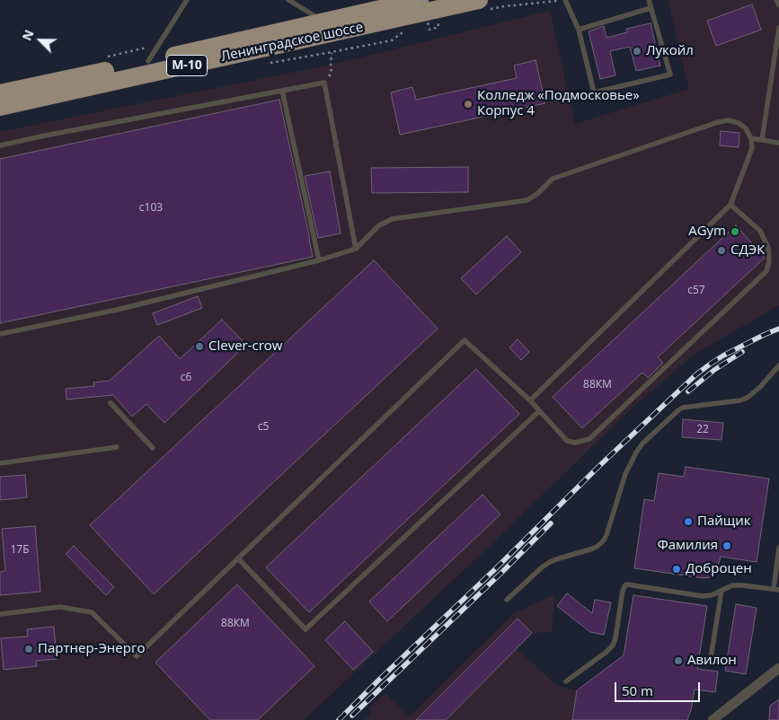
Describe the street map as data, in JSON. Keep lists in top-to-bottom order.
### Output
{
  "streets": {
    "highway": ["Ленинградское шоссе", "М-10"]
  },
  "places": [
    "Лукойл",
    "Колледж «Подмосковье» Корпус 4",
    "AGym",
    "СДЭК",
    "Clever-crow",
    "Пайщик",
    "Фамилия",
    "Доброцен",
    "Партнер-Энерго",
    "Авилон"
  ],
  "house_numbers": [
    "c103",
    "с57",
    "с6",
    "88КМ",
    "с5",
    "22",
    "17Б",
    "88КМ"
  ],
  "scale_bar": "50 m",
  "north": "top left"
}
